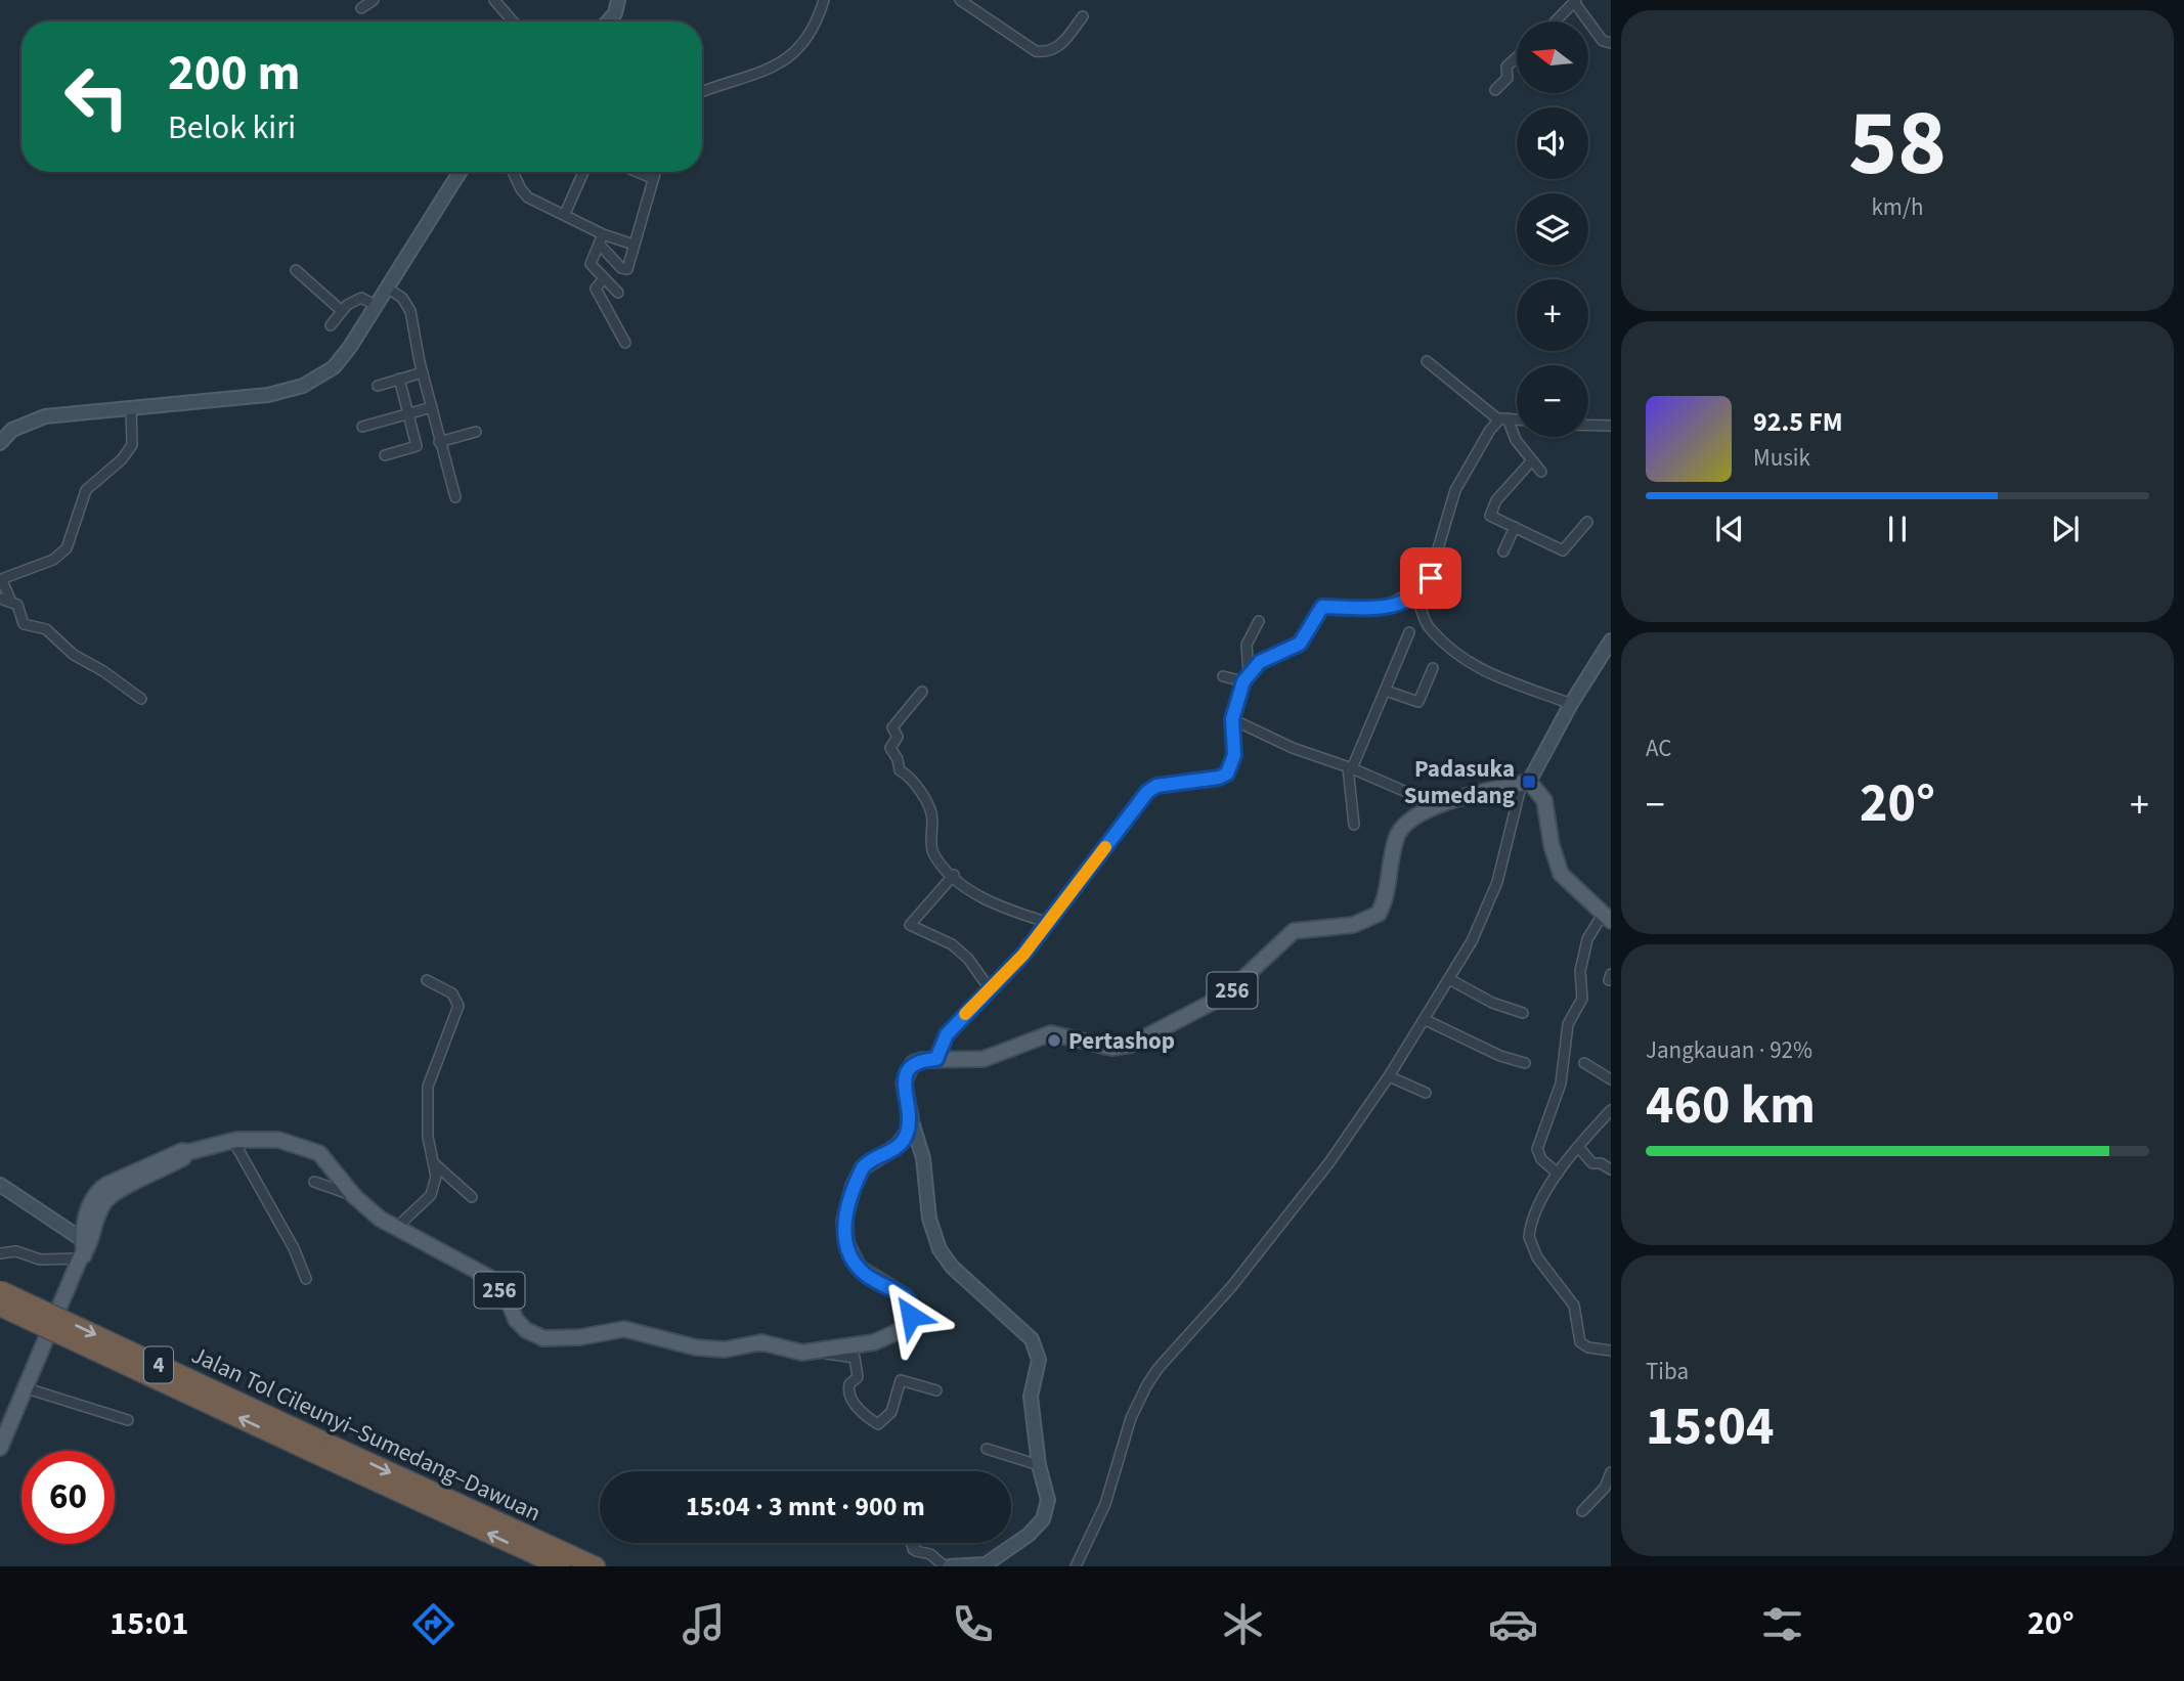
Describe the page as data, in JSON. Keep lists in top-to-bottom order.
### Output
{
  "streets": {
    "highway": ["4", "Jalan Tol Cileunyi–Sumedang–Dawuan"],
    "main road": ["256"]
  },
  "places": {
    "transit": ["Padasuka Sumedang"],
    "other": ["Pertashop"]
  },
  "north": "left",
  "page": {
    "tile": [
      ["58", "km/h"],
      "AC",
      ["Jangkauan · 92%", "460 km"],
      ["Tiba", "15:04"]
    ],
    "map_buttons": ["+", "−"],
    "turn": ["200 m", "Belok kiri"],
    "song": ["92.5 FM", "Musik"],
    "heat": ["−", "20°", "+"],
    "limit": "60",
    "trip": "15:04 · 3 mnt · 900 m",
    "tabs": ["15:01", "20°"]
  }
}
